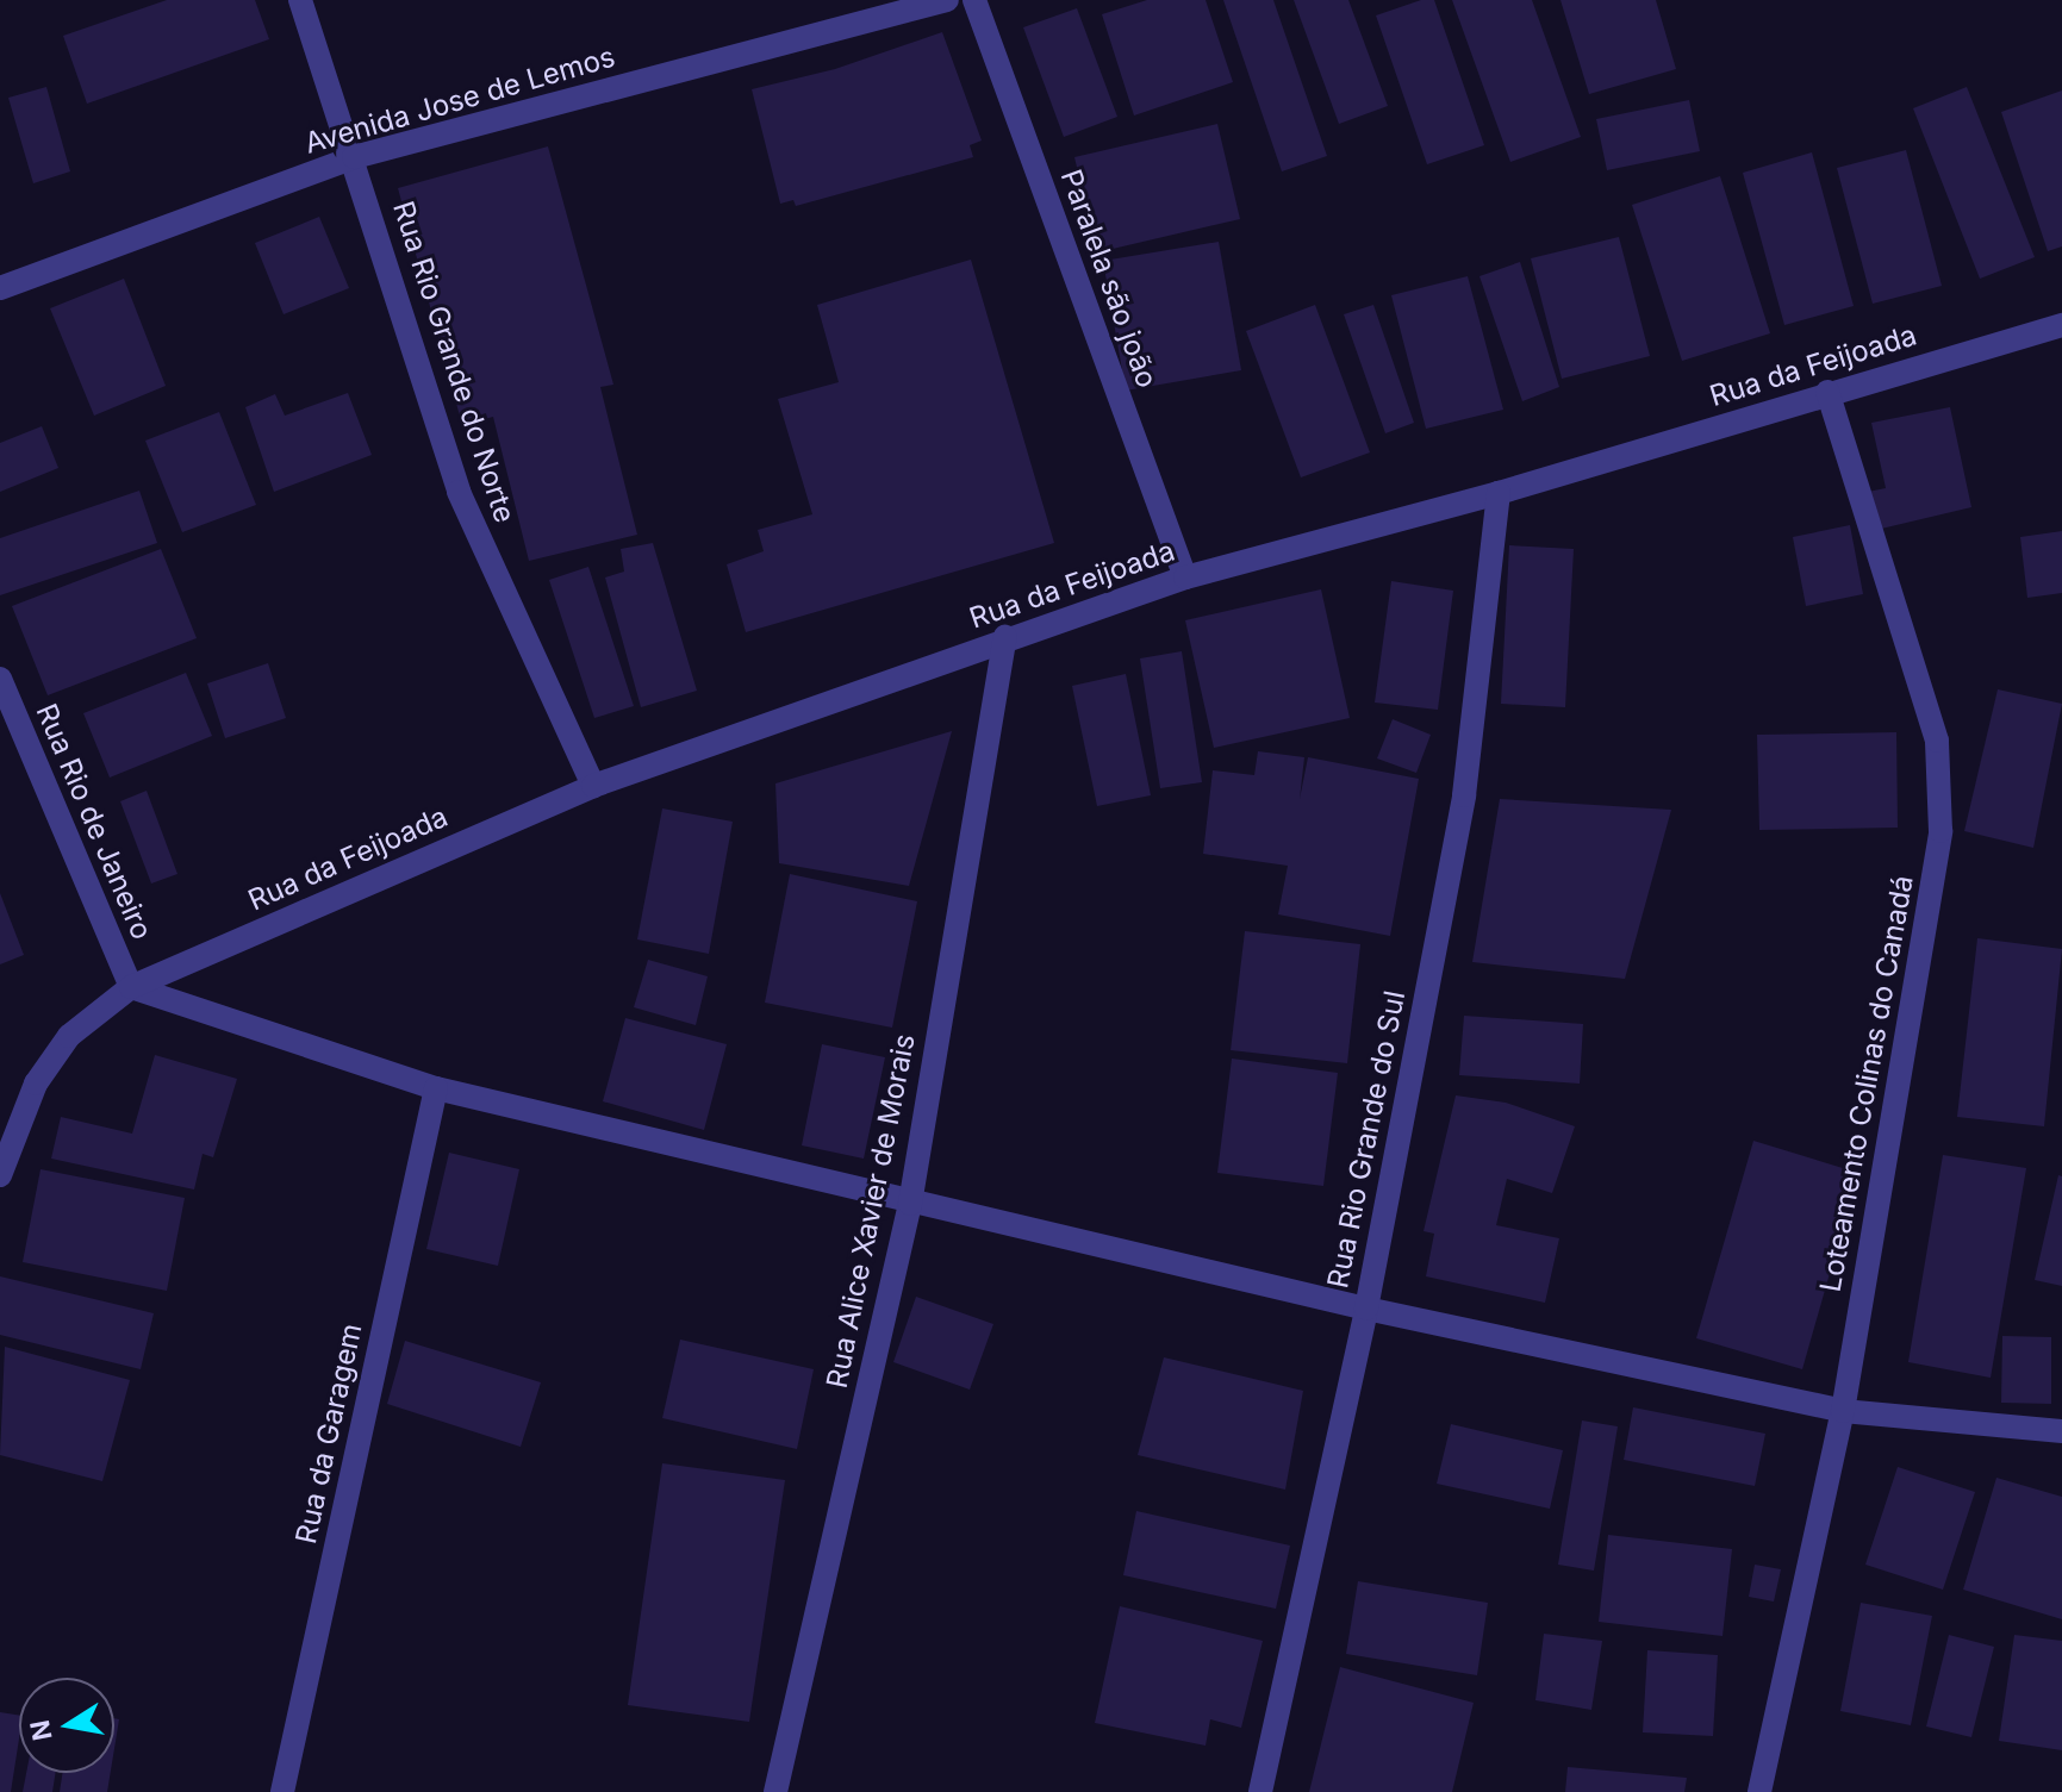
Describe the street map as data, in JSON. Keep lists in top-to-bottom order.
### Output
{
  "streets": {
    "street": [
      "Avenida Jose de Lemos",
      "Paralela são joão",
      "Rua Rio Grande do Norte",
      "Rua da Feijoada",
      "Rua Rio de Janeiro",
      "Loteamento Colinas do Canadá",
      "Rua Rio Grande do Sul",
      "Rua Alice Xavier de Morais",
      "Rua da Garagem"
    ]
  },
  "crossings": [
    ["Avenida Jose de Lemos", "Rua Rio Grande do Norte"],
    ["Paralela são joão", "Rua da Feijoada"],
    ["Rua Rio Grande do Norte", "Rua da Feijoada"],
    ["Rua da Feijoada", "Rua Rio de Janeiro"],
    ["Rua da Feijoada", "Loteamento Colinas do Canadá"],
    ["Rua da Feijoada", "Rua Rio Grande do Sul"],
    ["Rua da Feijoada", "Rua Alice Xavier de Morais"]
  ],
  "north": "left"
}
